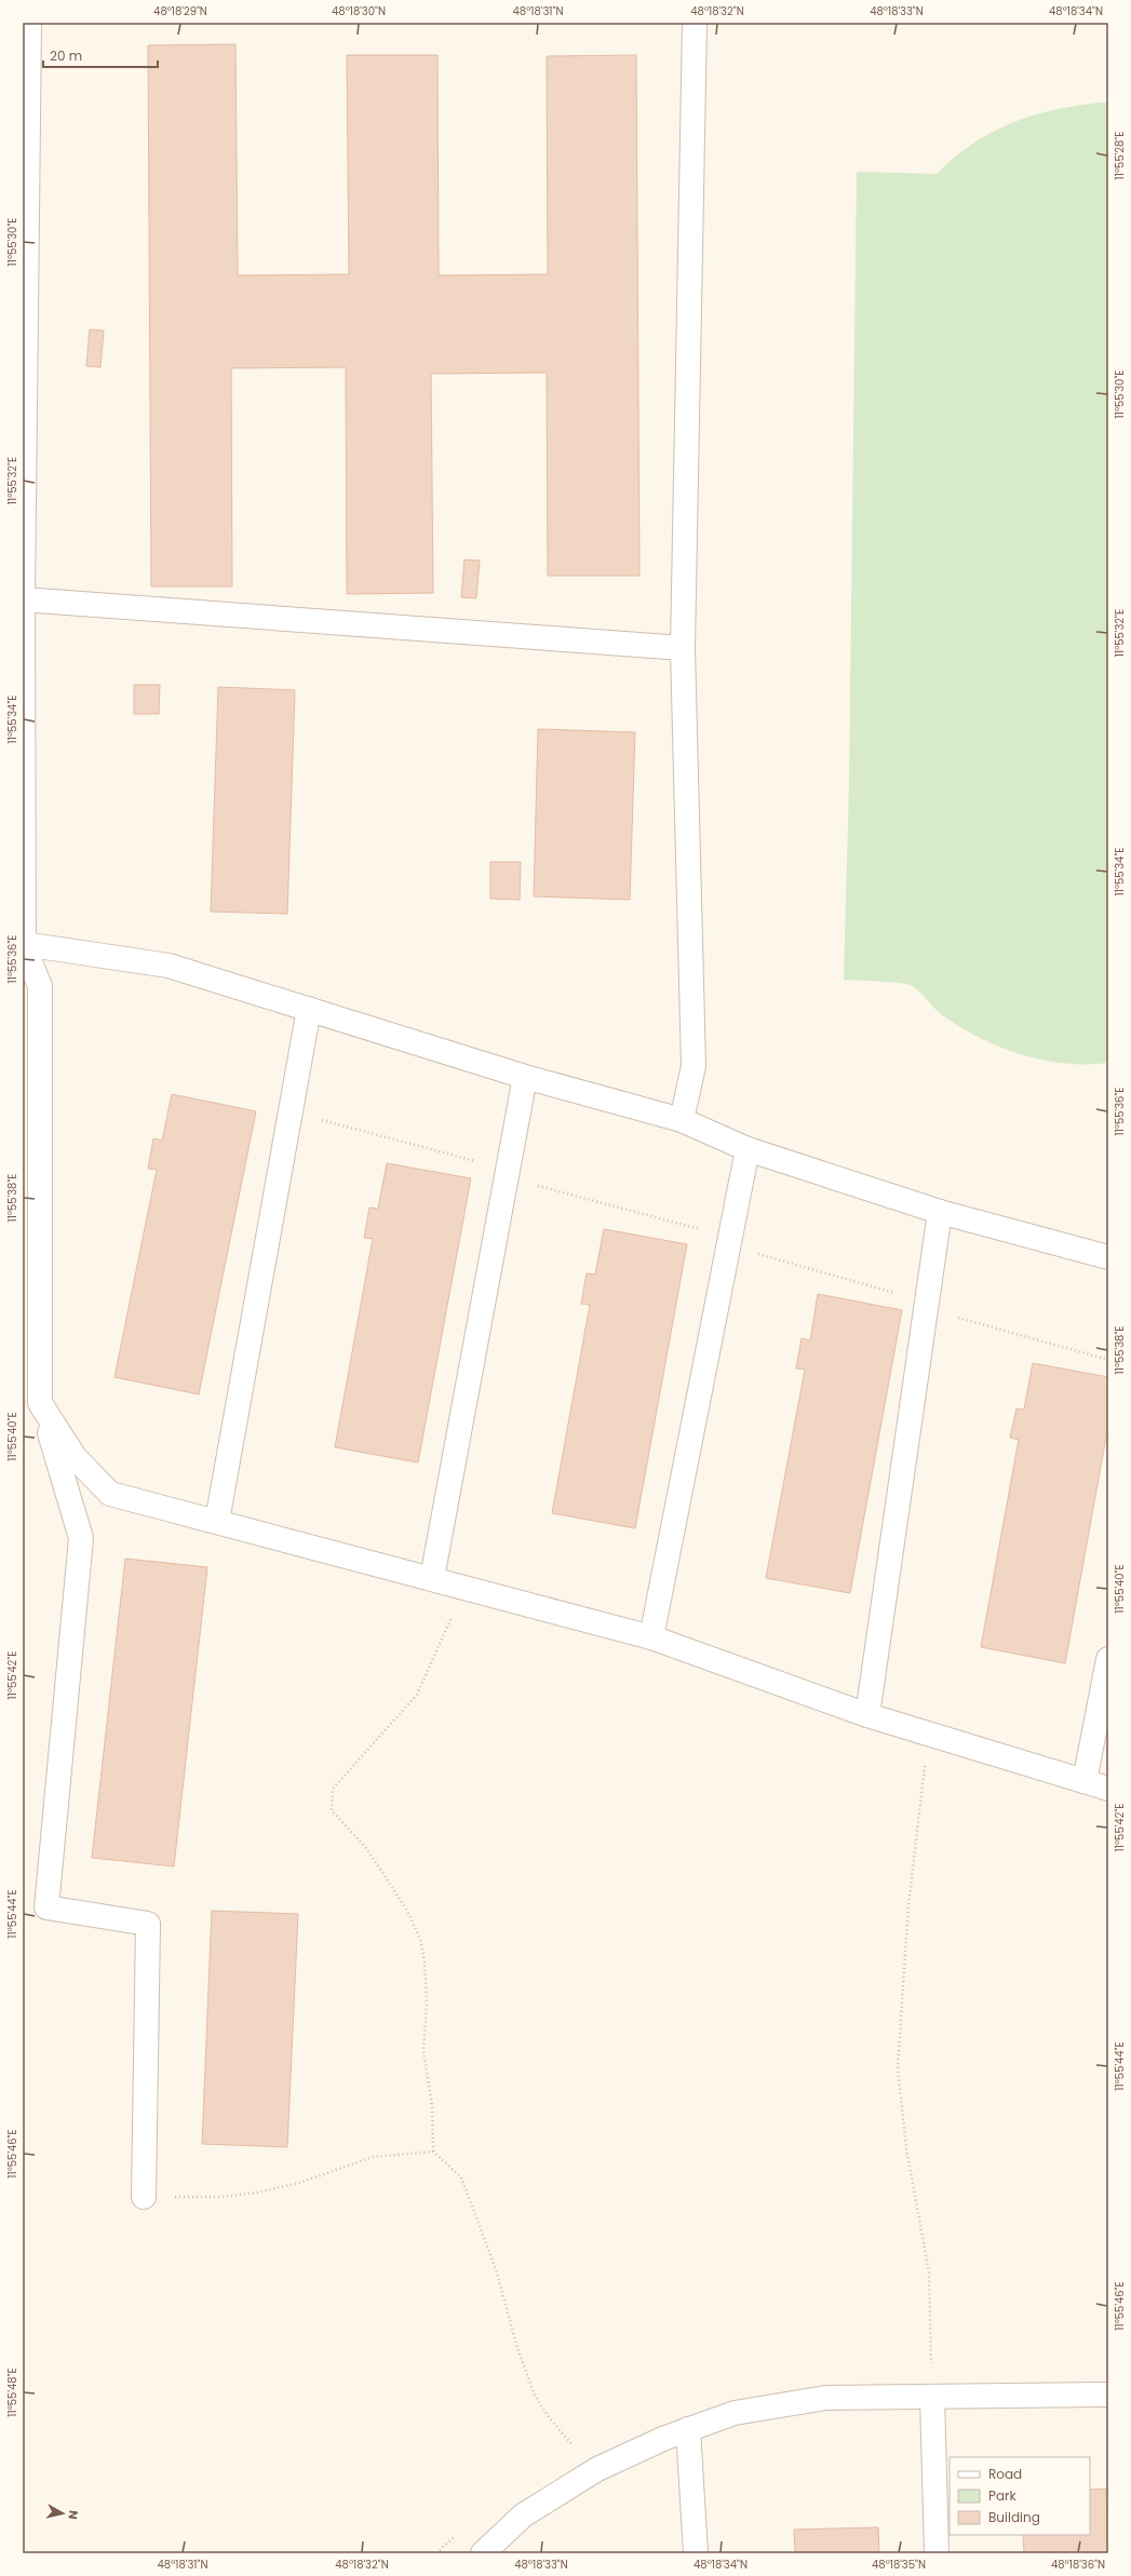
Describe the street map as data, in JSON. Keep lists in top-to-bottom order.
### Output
{
  "legend": ["Road", "Park", "Building"],
  "scale_bar": "20 m",
  "north": "right",
  "coordinates": [
    "48°18'29\"N",
    "48°18'30\"N",
    "48°18'31\"N",
    "48°18'32\"N",
    "48°18'33\"N",
    "48°18'34\"N",
    "11°55'28\"E",
    "11°55'30\"E",
    "11°55'32\"E",
    "11°55'34\"E",
    "11°55'36\"E",
    "11°55'38\"E",
    "11°55'40\"E",
    "11°55'42\"E",
    "11°55'44\"E",
    "11°55'46\"E",
    "11°55'48\"E",
    "48°18'35\"N",
    "48°18'36\"N"
  ]
}
